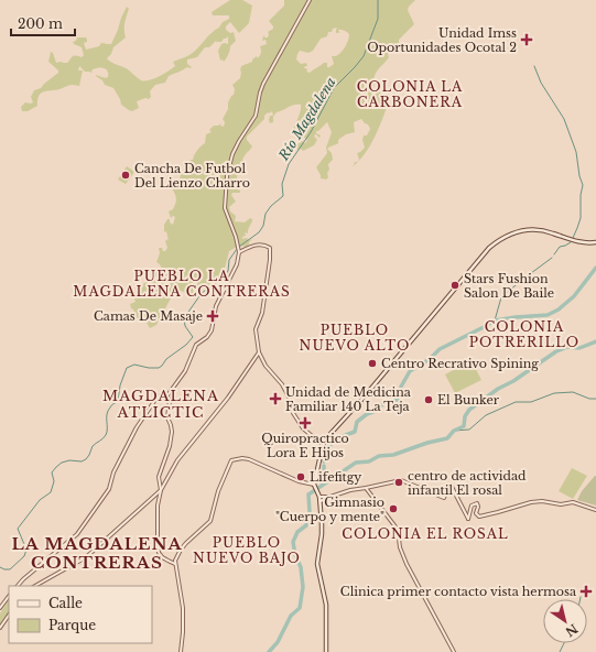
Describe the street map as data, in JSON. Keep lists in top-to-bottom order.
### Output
{
  "districts": [
    "COLONIA LA CARBONERA",
    "PUEBLO LA MAGDALENA CONTRERAS",
    "COLONIA POTRERILLO",
    "PUEBLO NUEVO ALTO",
    "MAGDALENA ATLICTIC",
    "COLONIA EL ROSAL",
    "PUEBLO NUEVO BAJO",
    "LA MAGDALENA CONTRERAS"
  ],
  "water": ["Río Magdalena"],
  "places": {
    "health": [
      "Unidad Imss Oportunidades Ocotal 2",
      "Camas De Masaje",
      "Unidad de Medicina Familiar 140 La Teja",
      "Quiropractico Lora E Hijos",
      "Clinica primer contacto vista hermosa"
    ],
    "other": [
      "Cancha De Futbol Del Lienzo Charro",
      "Stars Fushion Salon De Baile",
      "Centro Recrativo Spining",
      "El Bunker",
      "Lifefitgy",
      "centro de actividad infantil El rosal",
      "Gimnasio \"Cuerpo y mente\""
    ]
  },
  "legend": ["Calle", "Parque"],
  "scale_bar": "200 m",
  "north": "bottom right"
}
